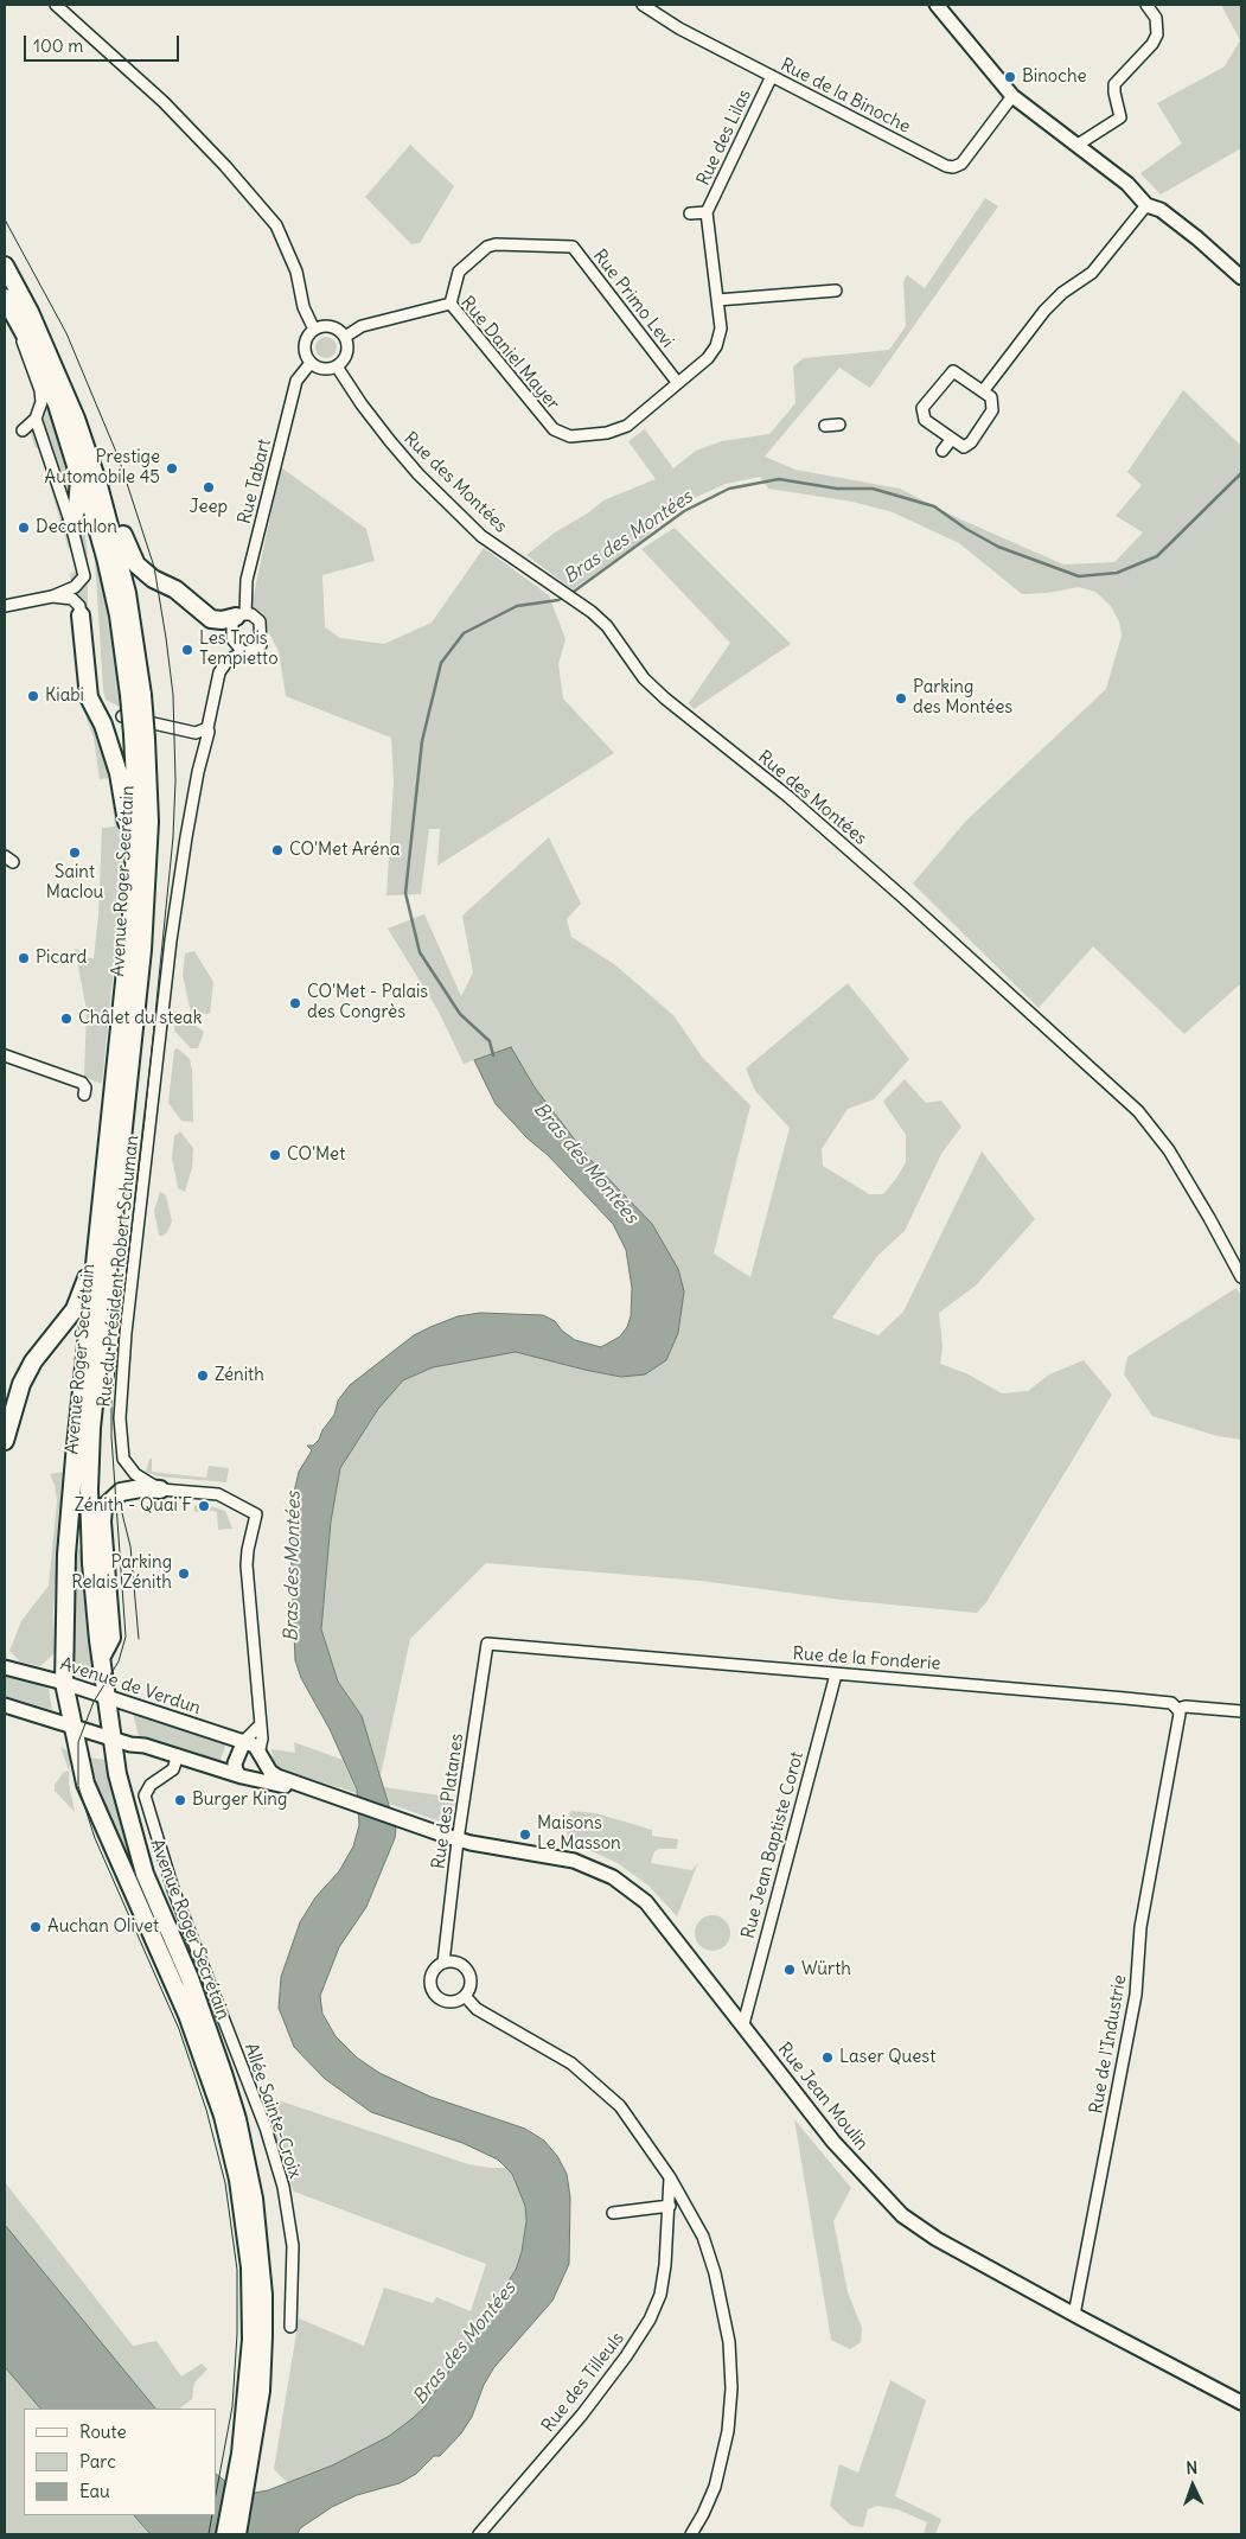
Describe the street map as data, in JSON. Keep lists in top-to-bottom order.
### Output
{
  "streets": {
    "main road": ["Avenue Roger Secrétain"],
    "street": [
      "Rue de la Binoche",
      "Rue des Lilas",
      "Rue Primo Levi",
      "Rue Daniel Mayer",
      "Rue Tabart",
      "Rue des Montées",
      "Rue du Président Robert Schuman",
      "Rue de la Fonderie",
      "Avenue de Verdun",
      "Rue des Platanes",
      "Rue Jean Baptiste Corot",
      "Rue de l'Industrie",
      "Rue Jean Moulin",
      "Allée Sainte-Croix",
      "Rue des Tilleuls"
    ]
  },
  "crossings": [
    ["Rue de la Binoche", "Rue des Lilas"],
    ["Rue des Lilas", "Rue Daniel Mayer"],
    ["Rue Primo Levi", "Rue Daniel Mayer"],
    ["Rue Daniel Mayer", "Rue Tabart"],
    ["Rue Daniel Mayer", "Rue des Montées"],
    ["Rue Tabart", "Rue des Montées"],
    ["Avenue Roger Secrétain", "Avenue de Verdun"],
    ["Rue du Président Robert Schuman", "Avenue de Verdun"],
    ["Rue de la Fonderie", "Rue des Platanes"],
    ["Rue de la Fonderie", "Rue Jean Baptiste Corot"],
    ["Rue de la Fonderie", "Rue de l'Industrie"],
    ["Avenue de Verdun", "Rue Jean Moulin"],
    ["Avenue de Verdun", "Allée Sainte-Croix"],
    ["Rue des Platanes", "Rue Jean Moulin"],
    ["Rue Jean Baptiste Corot", "Rue Jean Moulin"],
    ["Rue de l'Industrie", "Rue Jean Moulin"]
  ],
  "water": ["Bras des Montées"],
  "places": [
    "Binoche",
    "Prestige Automobile 45",
    "Jeep",
    "Decathlon",
    "Les Trois Tempietto",
    "Kiabi",
    "Parking des Montées",
    "CO'Met Aréna",
    "Saint Maclou",
    "Picard",
    "CO'Met - Palais des Congrès",
    "Châlet du steak",
    "CO'Met",
    "Zénith",
    "Zénith - Quai F",
    "Parking Relais Zénith",
    "Burger King",
    "Maisons Le Masson",
    "Auchan Olivet",
    "Würth",
    "Laser Quest"
  ],
  "legend": ["Route", "Parc", "Eau"],
  "scale_bar": "100 m",
  "north": "top"
}
